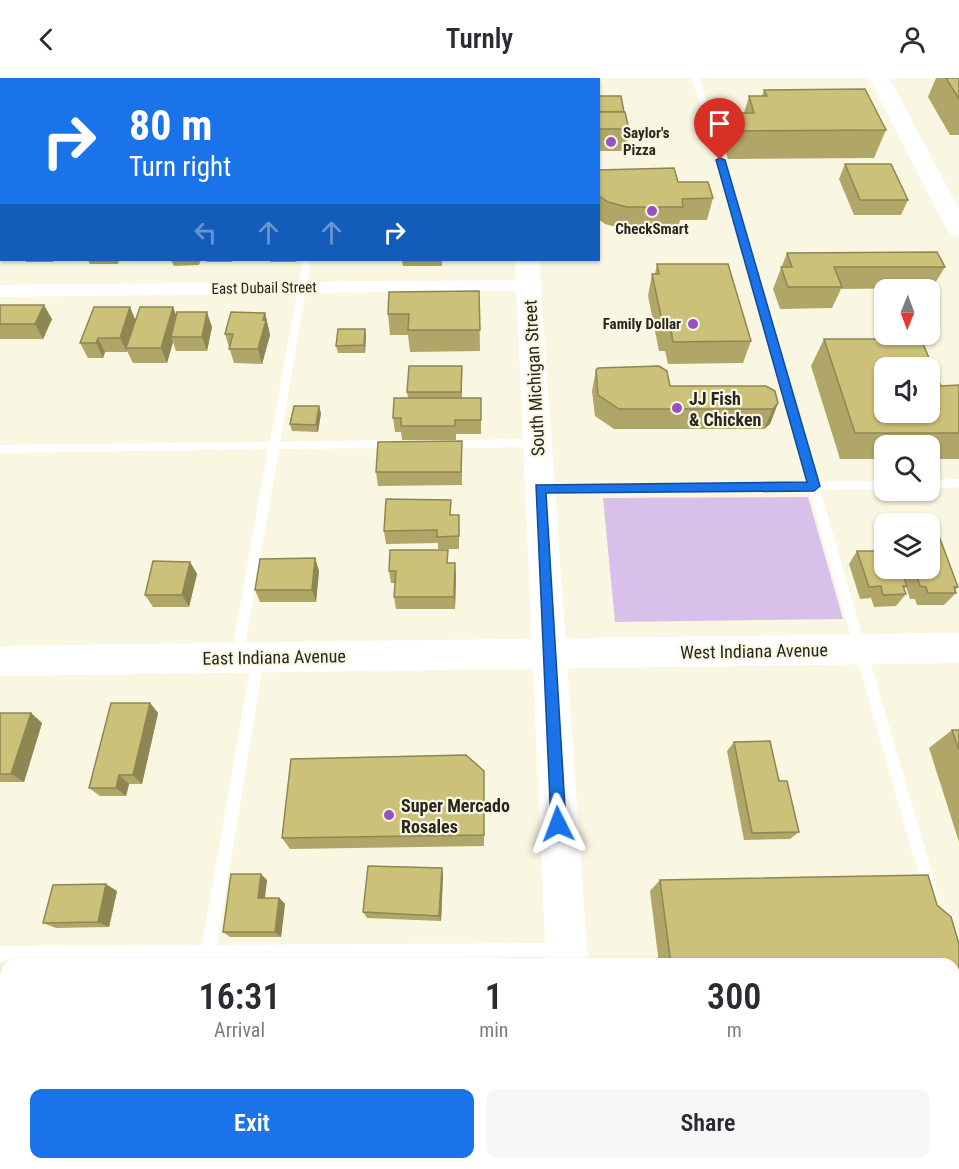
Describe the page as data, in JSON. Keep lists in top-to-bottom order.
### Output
{
  "streets": {
    "main road": ["South Michigan Street", "West Indiana Avenue", "East Indiana Avenue"],
    "street": ["East Dubail Street"]
  },
  "crossings": [
    ["East Dubail Street", "South Michigan Street"],
    ["South Michigan Street", "West Indiana Avenue"],
    ["South Michigan Street", "East Indiana Avenue"],
    ["West Indiana Avenue", "East Indiana Avenue"]
  ],
  "places": [
    "Saylor's Pizza",
    "CheckSmart",
    "Family Dollar",
    "JJ Fish & Chicken",
    "Super Mercado Rosales"
  ],
  "north": "bottom",
  "page": {
    "header": "Turnly",
    "turn": ["80 m", "Turn right"],
    "eta": [
      "16:31",
      "Arrival",
      "1",
      "min",
      "300",
      "m"
    ],
    "buttons": ["Exit", "Share"]
  }
}
